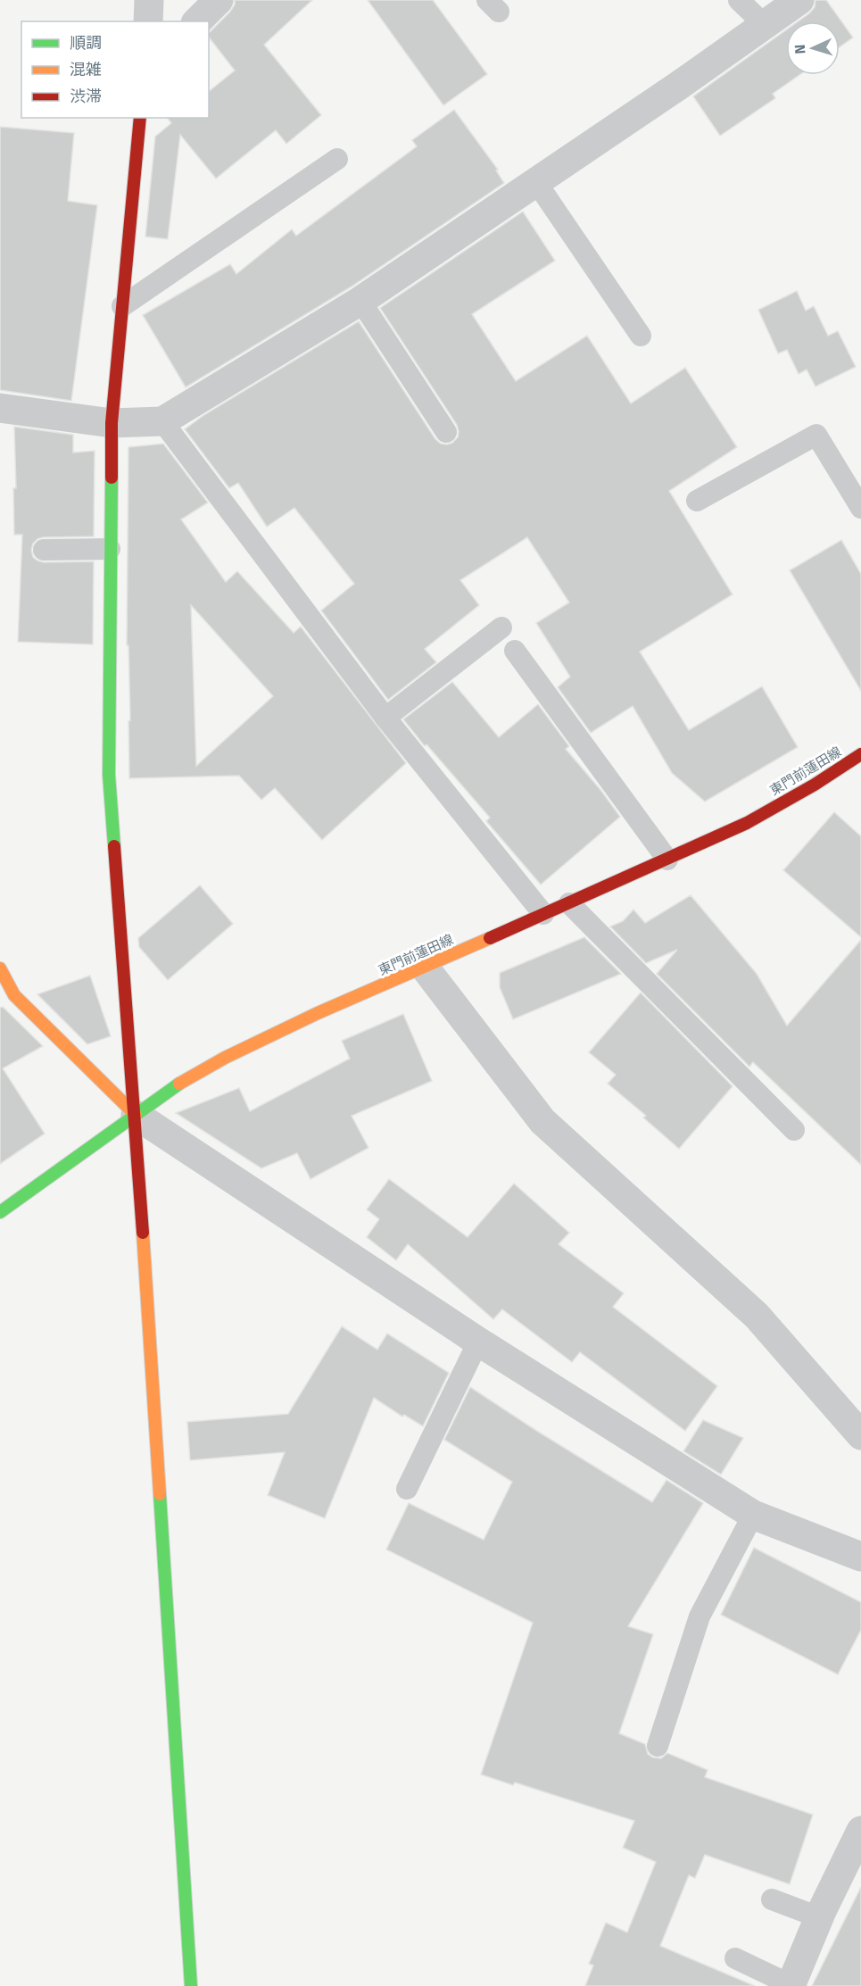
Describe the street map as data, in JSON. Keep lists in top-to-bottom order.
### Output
{
  "streets": {
    "street": ["東門前蓮田線"]
  },
  "legend": ["順調", "混雑", "渋滞"],
  "north": "left"
}
